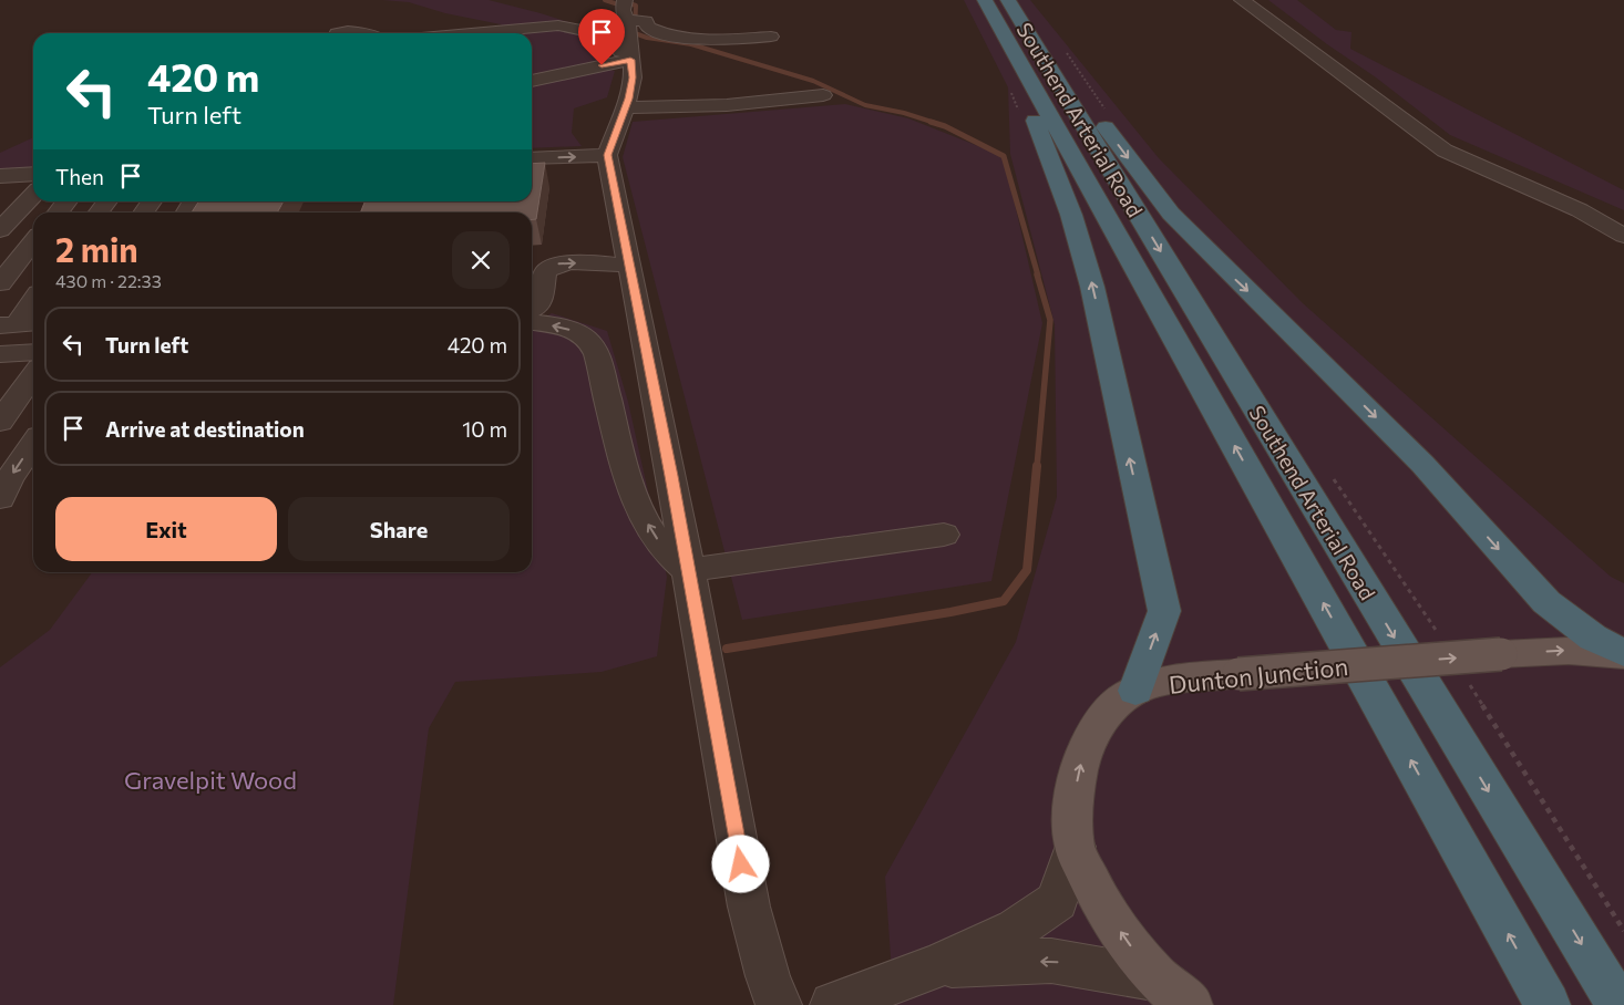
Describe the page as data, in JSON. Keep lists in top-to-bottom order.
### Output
{
  "streets": {
    "highway": ["Southend Arterial Road"],
    "main road": ["Dunton Junction"]
  },
  "parks": ["Gravelpit Wood"],
  "page": {
    "turn": ["420 m", "Turn left"],
    "then": "Then",
    "heading": ["2 min", "430 m · 22:33"],
    "list": [
      {
        "name": "Turn left",
        "value": "420 m"
      },
      {
        "name": "Arrive at destination",
        "value": "10 m"
      }
    ],
    "buttons": ["Exit", "Share"]
  }
}
